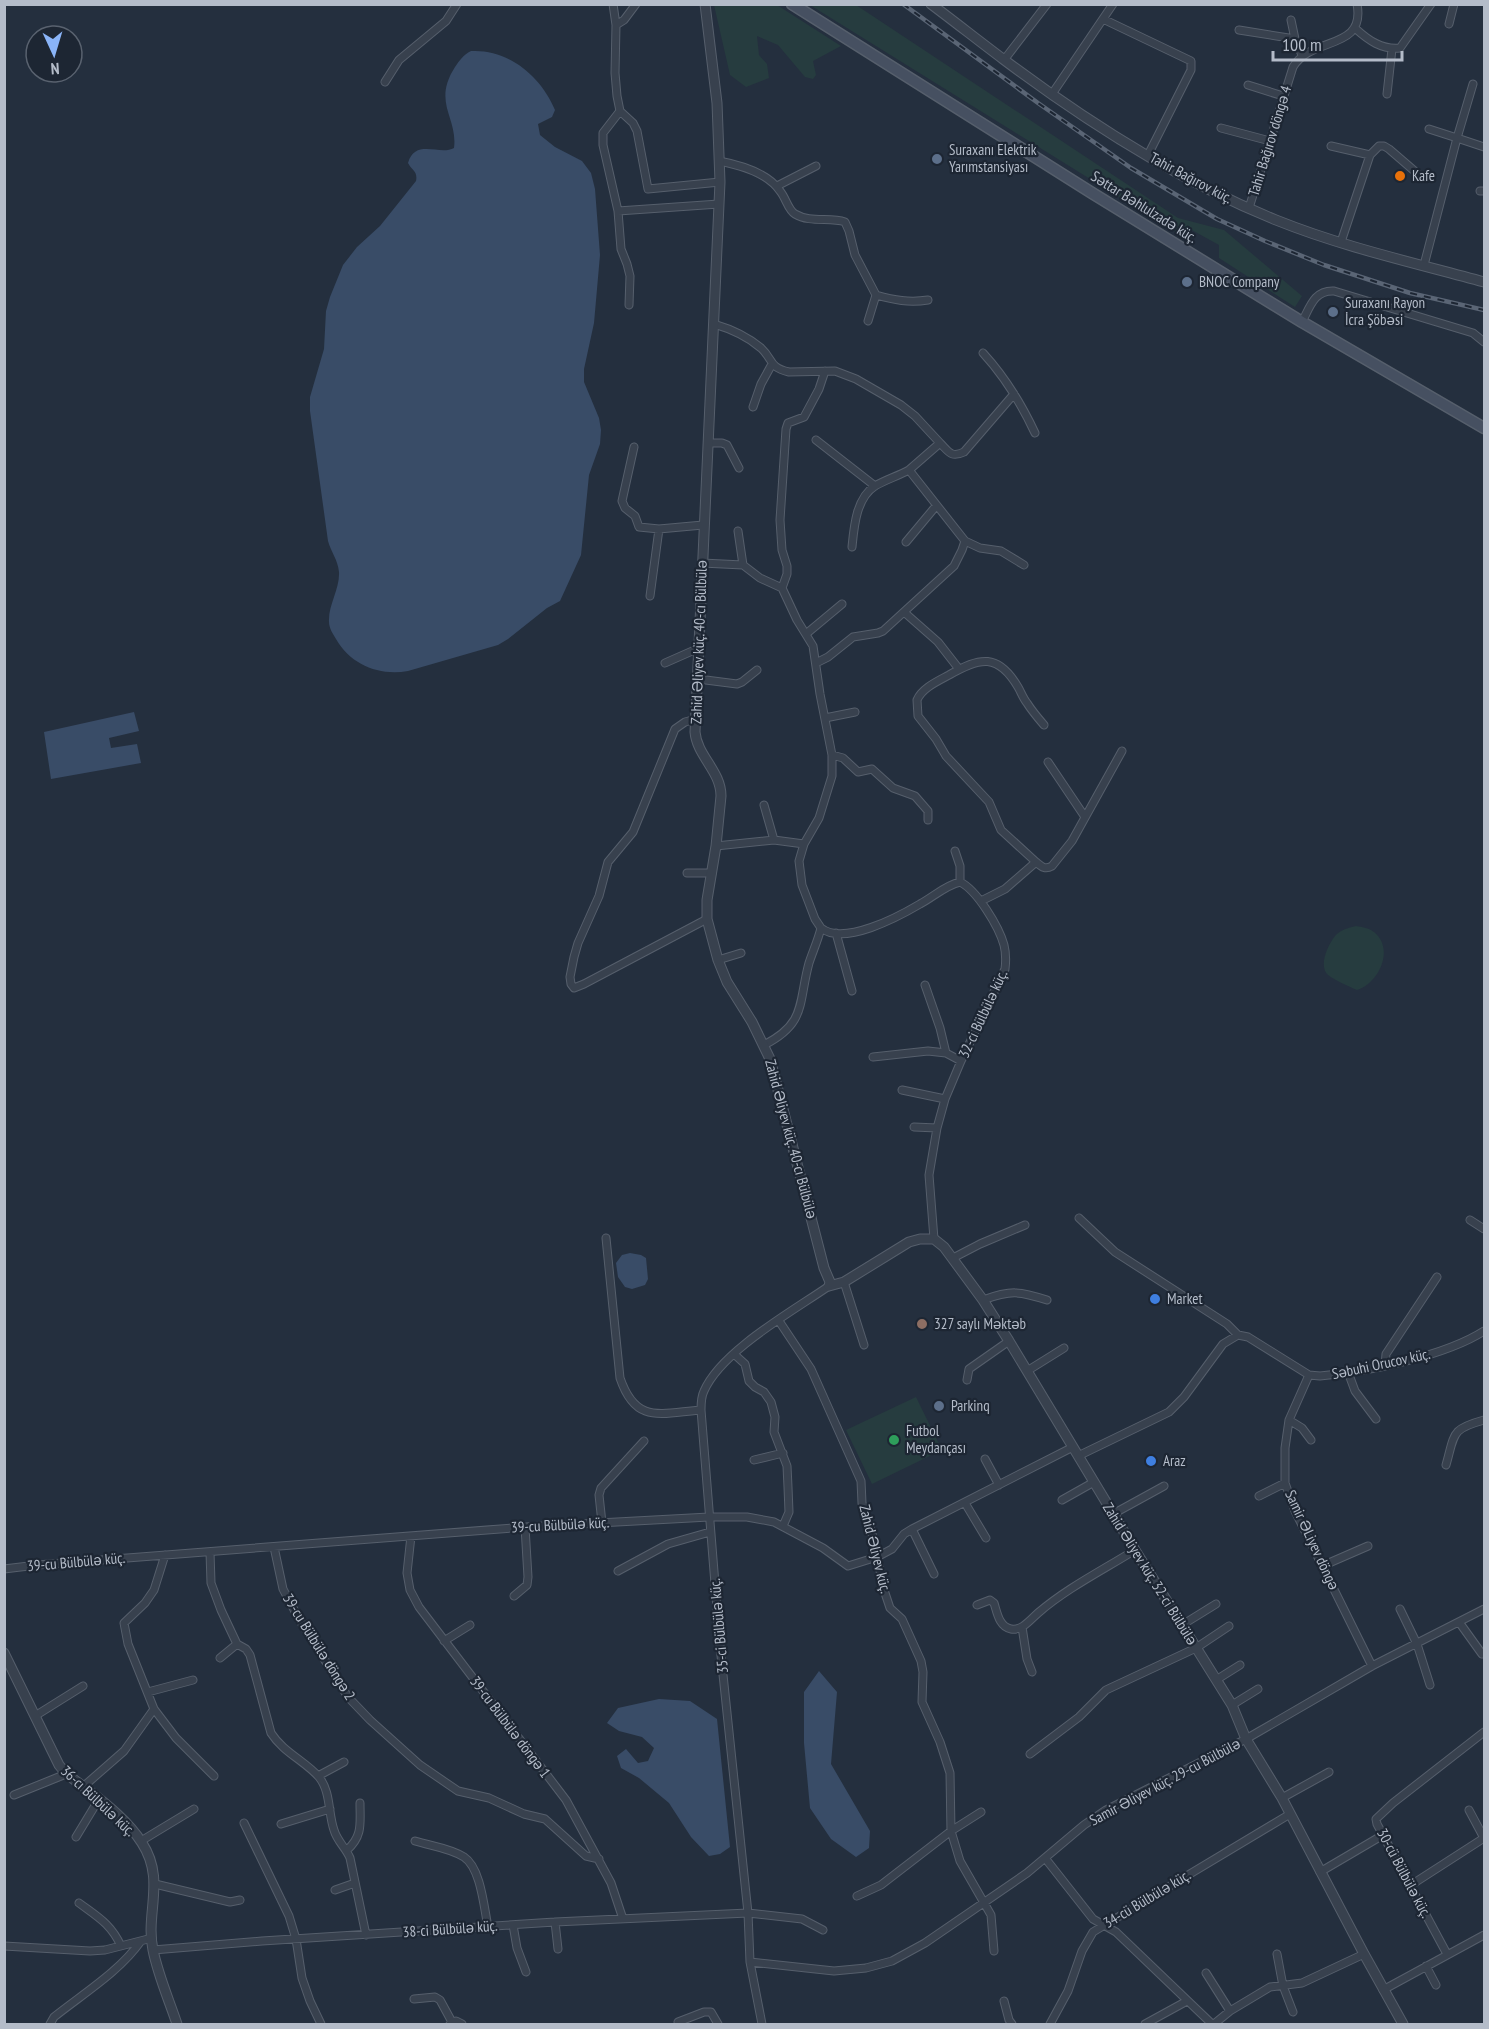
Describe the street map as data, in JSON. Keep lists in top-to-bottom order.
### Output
{
  "streets": {
    "main road": ["Səttar Bəhlulzadə küç."],
    "street": [
      "Tahir Bağırov döngə 4",
      "Tahir Bağırov küç.",
      "Zahid Əliyev küç. 40-cı Bülbülə",
      "32-ci Bülbülə küç.",
      "Səbuhi Orucov küç.",
      "39-cu Bülbülə küç.",
      "Samir ƏLiyev döngə",
      "Zahid Əliyev küç.",
      "Zahid Əliyev küç. 32-ci Bülbülə",
      "35-ci Bülbülə küç.",
      "39-cu Bülbülə döngə 2",
      "39-cu Bülbülə döngə 1",
      "Samir Əliyev küç. 29-cu Bülbülə",
      "36-cı Bülbülə küç.",
      "30-cü Bülbülə küç.",
      "34-cü Bülbülə küç.",
      "38-ci Bülbülə küç."
    ]
  },
  "crossings": [
    ["Tahir Bağırov döngə 4", "Tahir Bağırov küç."],
    ["Zahid Əliyev küç. 40-cı Bülbülə", "35-ci Bülbülə küç."],
    ["32-ci Bülbülə küç.", "Zahid Əliyev küç. 32-ci Bülbülə"],
    ["Səbuhi Orucov küç.", "Samir ƏLiyev döngə"],
    ["39-cu Bülbülə küç.", "Zahid Əliyev küç."],
    ["39-cu Bülbülə küç.", "Zahid Əliyev küç. 32-ci Bülbülə"],
    ["39-cu Bülbülə küç.", "35-ci Bülbülə küç."],
    ["39-cu Bülbülə küç.", "39-cu Bülbülə döngə 2"],
    ["39-cu Bülbülə küç.", "39-cu Bülbülə döngə 1"],
    ["Samir ƏLiyev döngə", "Samir Əliyev küç. 29-cu Bülbülə"],
    ["Zahid Əliyev küç.", "35-ci Bülbülə küç."],
    ["Zahid Əliyev küç.", "Samir Əliyev küç. 29-cu Bülbülə"],
    ["Zahid Əliyev küç. 32-ci Bülbülə", "Samir Əliyev küç. 29-cu Bülbülə"],
    ["Zahid Əliyev küç. 32-ci Bülbülə", "34-cü Bülbülə küç."],
    ["35-ci Bülbülə küç.", "Samir Əliyev küç. 29-cu Bülbülə"],
    ["35-ci Bülbülə küç.", "38-ci Bülbülə küç."],
    ["39-cu Bülbülə döngə 2", "39-cu Bülbülə döngə 1"],
    ["39-cu Bülbülə döngə 1", "38-ci Bülbülə küç."],
    ["36-cı Bülbülə küç.", "38-ci Bülbülə küç."]
  ],
  "places": [
    "Suraxanı Elektrik Yarımstansiyası",
    "Kafe",
    "BNOC Company",
    "Suraxanı Rayon İcra Şöbəsi",
    "Market",
    "327 saylı Məktəb",
    "Parkinq",
    "Futbol Meydançası",
    "Araz"
  ],
  "scale_bar": "100 m",
  "north": "bottom"
}
